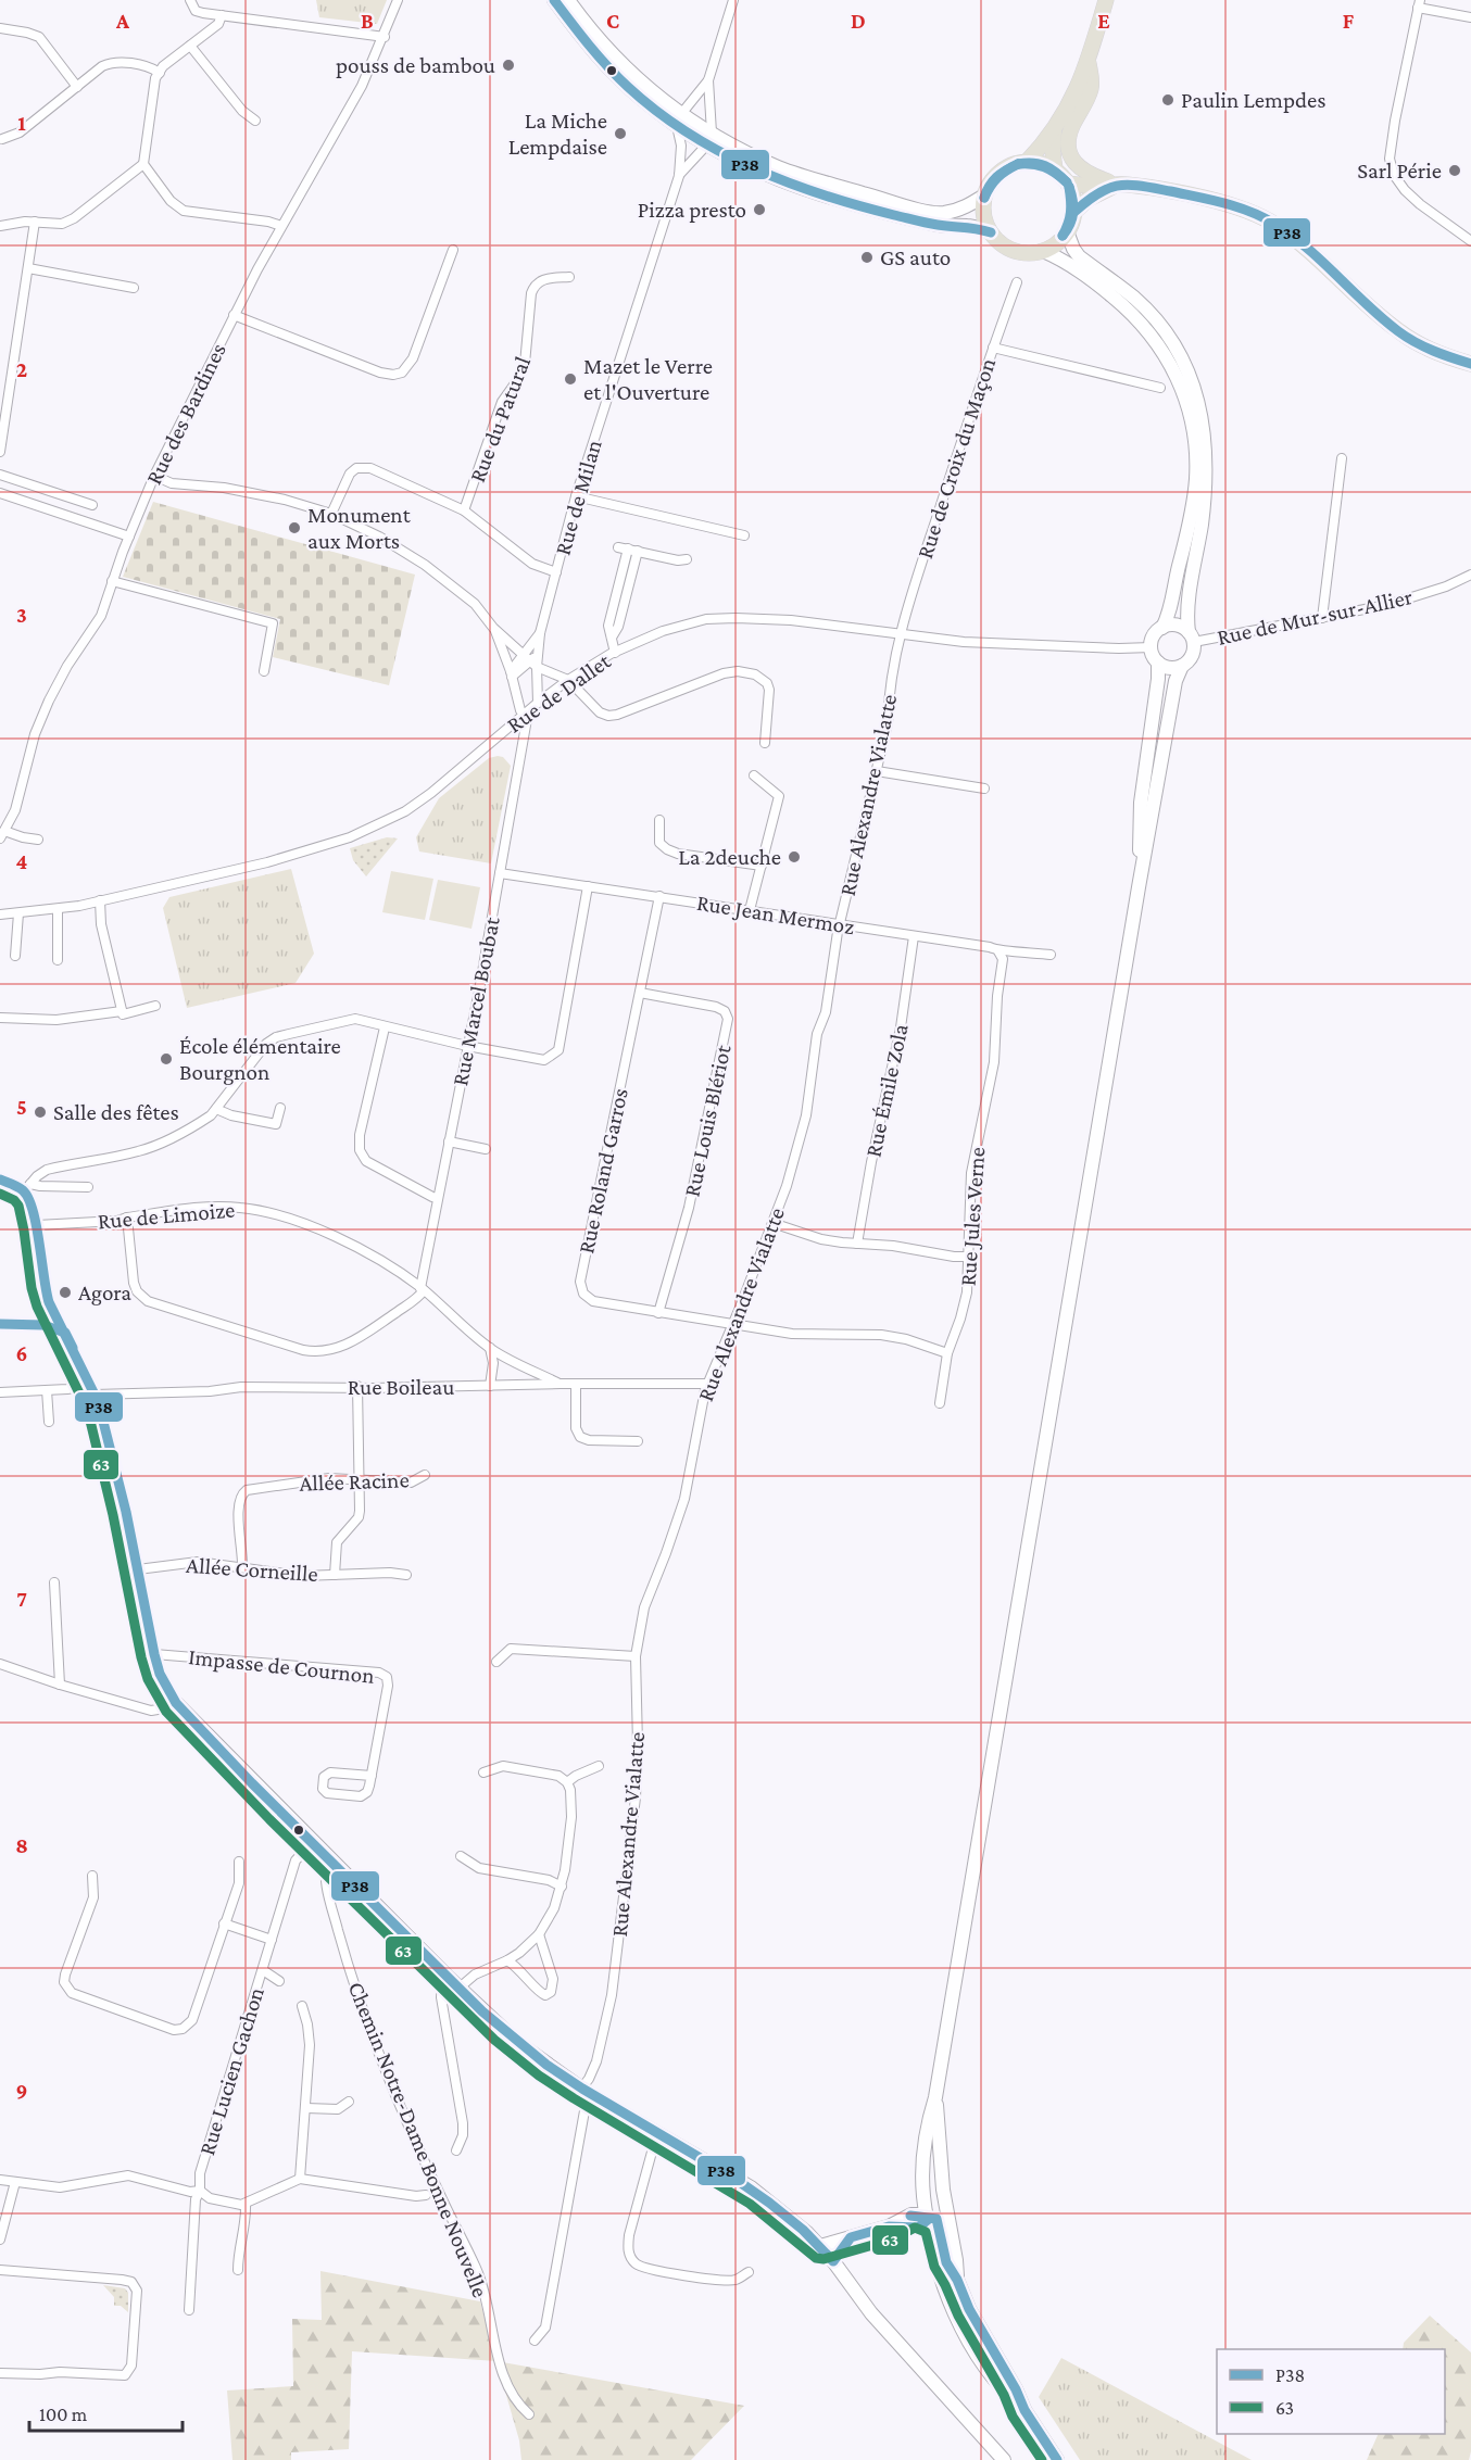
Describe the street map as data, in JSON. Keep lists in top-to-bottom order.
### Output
{
  "streets": {
    "street": [
      "Rue des Bardines",
      "Rue du Patural",
      "Rue de Croix du Maçon",
      "Rue de Milan",
      "Rue de Mur-sur-Allier",
      "Rue de Dallet",
      "Rue Alexandre Vialatte",
      "Rue Jean Mermoz",
      "Rue Marcel Boubat",
      "Rue Émile Zola",
      "Rue Louis Blériot",
      "Rue Roland Garros",
      "Rue de Limoize",
      "Rue Jules Verne",
      "Rue Boileau",
      "Allée Racine",
      "Allée Corneille",
      "Impasse de Cournon",
      "Rue Lucien Gachon",
      "Chemin Notre-Dame Bonne Nouvelle"
    ]
  },
  "crossings": [
    ["Rue du Patural", "Rue de Milan"],
    ["Rue de Croix du Maçon", "Rue de Dallet"],
    ["Rue de Croix du Maçon", "Rue Alexandre Vialatte"],
    ["Rue de Milan", "Rue de Dallet"],
    ["Rue de Milan", "Rue Marcel Boubat"],
    ["Rue de Mur-sur-Allier", "Rue de Dallet"],
    ["Rue de Dallet", "Rue Alexandre Vialatte"],
    ["Rue de Dallet", "Rue Marcel Boubat"],
    ["Rue Alexandre Vialatte", "Rue Jean Mermoz"],
    ["Rue Alexandre Vialatte", "Rue Roland Garros"],
    ["Rue Alexandre Vialatte", "Rue Boileau"],
    ["Rue Jean Mermoz", "Rue Marcel Boubat"],
    ["Rue Jean Mermoz", "Rue Émile Zola"],
    ["Rue Jean Mermoz", "Rue Roland Garros"],
    ["Rue Jean Mermoz", "Rue Jules Verne"],
    ["Rue Marcel Boubat", "Rue de Limoize"],
    ["Rue Louis Blériot", "Rue Roland Garros"],
    ["Rue Roland Garros", "Rue Jules Verne"],
    ["Rue de Limoize", "Rue Boileau"],
    ["Allée Racine", "Allée Corneille"]
  ],
  "places": [
    "pouss de bambou",
    "Paulin Lempdes",
    "La Miche Lempdaise",
    "Sarl Périe",
    "Pizza presto",
    "GS auto",
    "Mazet le Verre et l'Ouverture",
    "Monument aux Morts",
    "La 2deuche",
    "École élémentaire Bourgnon",
    "Salle des fêtes",
    "Agora"
  ],
  "lines": ["transit line P38", "transit line 63"],
  "legend": ["P38", "63"],
  "scale_bar": "100 m",
  "grid": {
    "columns": [
      "A",
      "B",
      "C",
      "D",
      "E",
      "F"
    ],
    "rows": [
      "1",
      "2",
      "3",
      "4",
      "5",
      "6",
      "7",
      "8",
      "9"
    ]
  }
}
